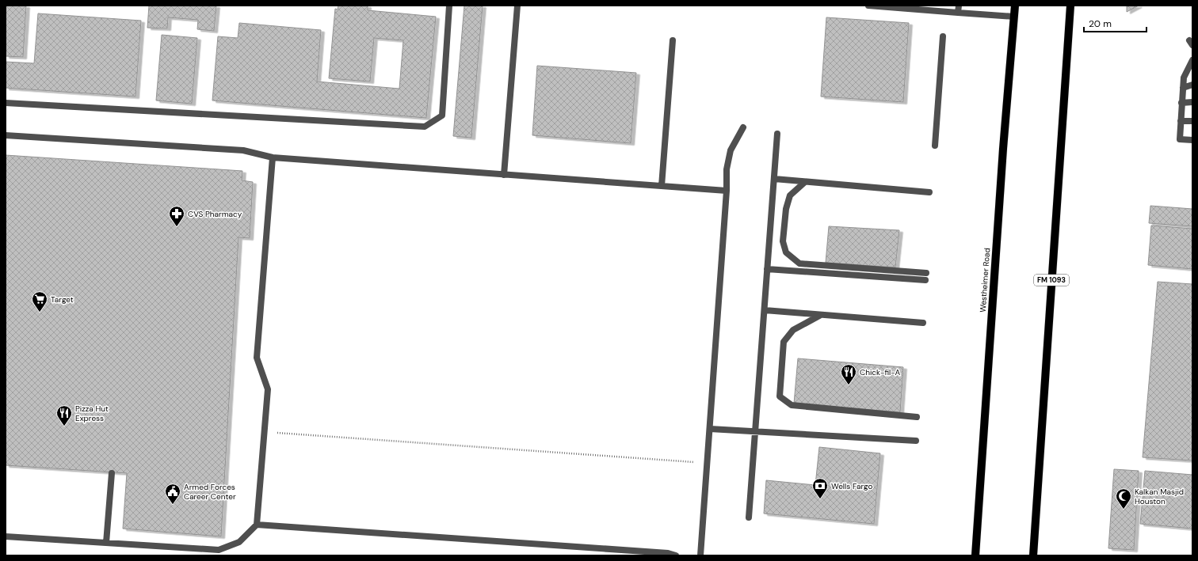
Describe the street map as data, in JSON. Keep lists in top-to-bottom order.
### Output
{
  "streets": {
    "main road": ["Westheimer Road", "FM 1093"]
  },
  "places": {
    "pharmacy": ["CVS Pharmacy"],
    "supermarket": ["Target"],
    "restaurant": ["Chick-fil-A", "Pizza Hut Express"],
    "bank": ["Wells Fargo"],
    "public building": ["Armed Forces Career Center"],
    "mosque": ["Kalkan Masjid Houston"]
  },
  "scale_bar": "20 m"
}
